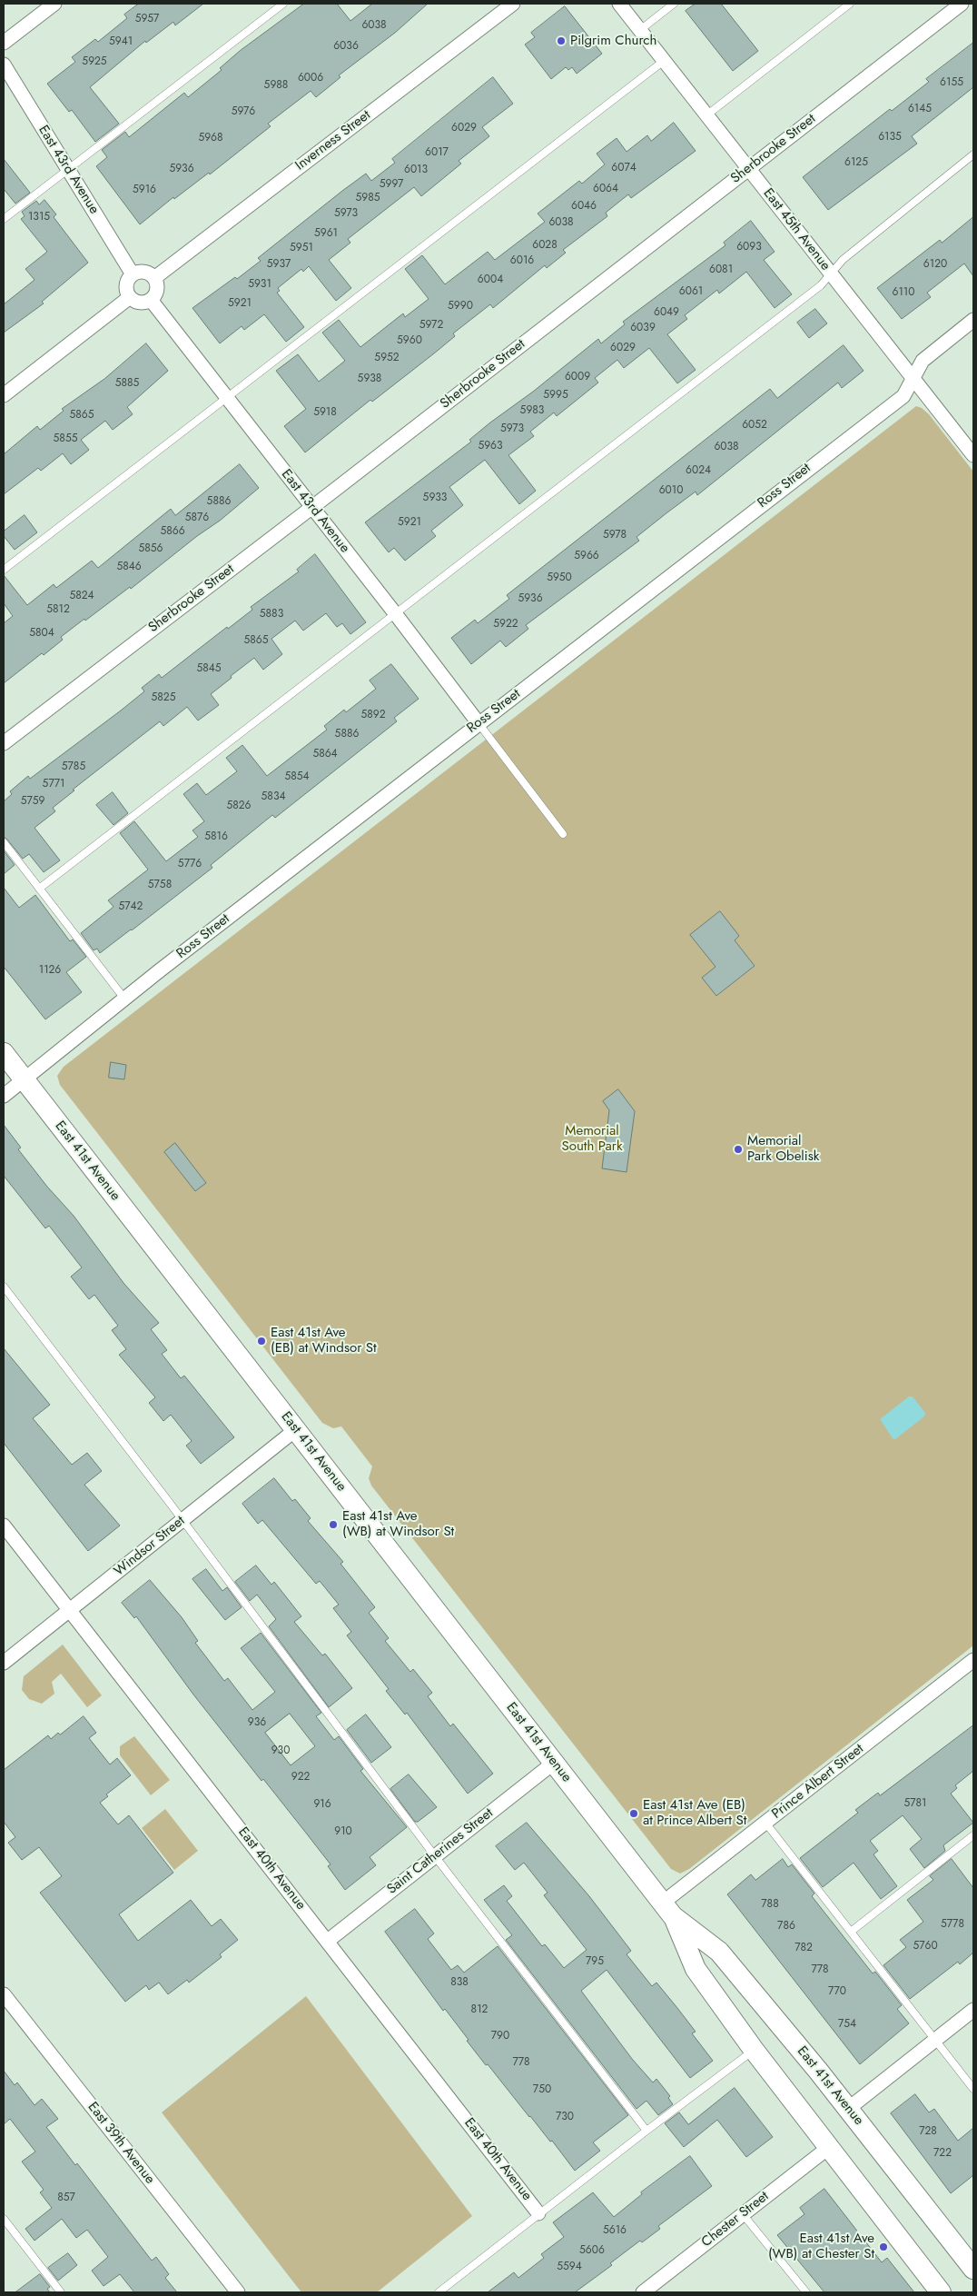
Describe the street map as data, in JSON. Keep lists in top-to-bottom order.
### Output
{
  "streets": {
    "main road": ["East 41st Avenue"],
    "street": [
      "Inverness Street",
      "Sherbrooke Street",
      "East 43rd Avenue",
      "East 45th Avenue",
      "Ross Street",
      "Windsor Street",
      "Prince Albert Street",
      "Saint Catherines Street",
      "East 40th Avenue",
      "East 39th Avenue",
      "Chester Street"
    ]
  },
  "crossings": [
    ["Inverness Street", "East 43rd Avenue"],
    ["Sherbrooke Street", "East 43rd Avenue"],
    ["Sherbrooke Street", "East 45th Avenue"],
    ["East 43rd Avenue", "Ross Street"],
    ["East 45th Avenue", "Ross Street"],
    ["Ross Street", "East 41st Avenue"],
    ["East 41st Avenue", "Windsor Street"],
    ["East 41st Avenue", "Prince Albert Street"],
    ["East 41st Avenue", "Saint Catherines Street"],
    ["East 41st Avenue", "Chester Street"],
    ["Windsor Street", "East 40th Avenue"],
    ["Saint Catherines Street", "East 40th Avenue"]
  ],
  "parks": ["Memorial South Park"],
  "places": [
    "Pilgrim Church",
    "Memorial Park Obelisk",
    "East 41st Ave (EB) at Windsor St",
    "East 41st Ave (WB) at Windsor St",
    "East 41st Ave (EB) at Prince Albert St",
    "East 41st Ave (WB) at Chester St"
  ],
  "house_numbers": [
    "5957",
    "6038",
    "5941",
    "6036",
    "5925",
    "6006",
    "6155",
    "5988",
    "6145",
    "5976",
    "6029",
    "6135",
    "5968",
    "6017",
    "6125",
    "6074",
    "5936",
    "6013",
    "5997",
    "6064",
    "5916",
    "5985",
    "6046",
    "5973",
    "1315",
    "6038",
    "5961",
    "6028",
    "6093",
    "5951",
    "6016",
    "5937",
    "6120",
    "6081",
    "6004",
    "5931",
    "6061",
    "6110",
    "5921",
    "5990",
    "6049",
    "5972",
    "6039",
    "5960",
    "6029",
    "5952",
    "6009",
    "5938",
    "5885",
    "5995",
    "5983",
    "5918",
    "5865",
    "6052",
    "5973",
    "5855",
    "5963",
    "6038",
    "6024",
    "6010",
    "5933",
    "5886",
    "5876",
    "5921",
    "5866",
    "5978",
    "5856",
    "5966",
    "5846",
    "5950",
    "5824",
    "5936",
    "5812",
    "5883",
    "5922",
    "5804",
    "5865",
    "5845",
    "5825",
    "5892",
    "5886",
    "5864",
    "5785",
    "5854",
    "5771",
    "5834",
    "5759",
    "5826",
    "5816",
    "5776",
    "5758",
    "5742",
    "1126",
    "936",
    "930",
    "922",
    "5781",
    "916",
    "910",
    "788",
    "5778",
    "786",
    "5760",
    "782",
    "795",
    "778",
    "838",
    "770",
    "812",
    "754",
    "790",
    "778",
    "750",
    "730",
    "728",
    "722",
    "857",
    "5616",
    "5606",
    "5594"
  ]
}
